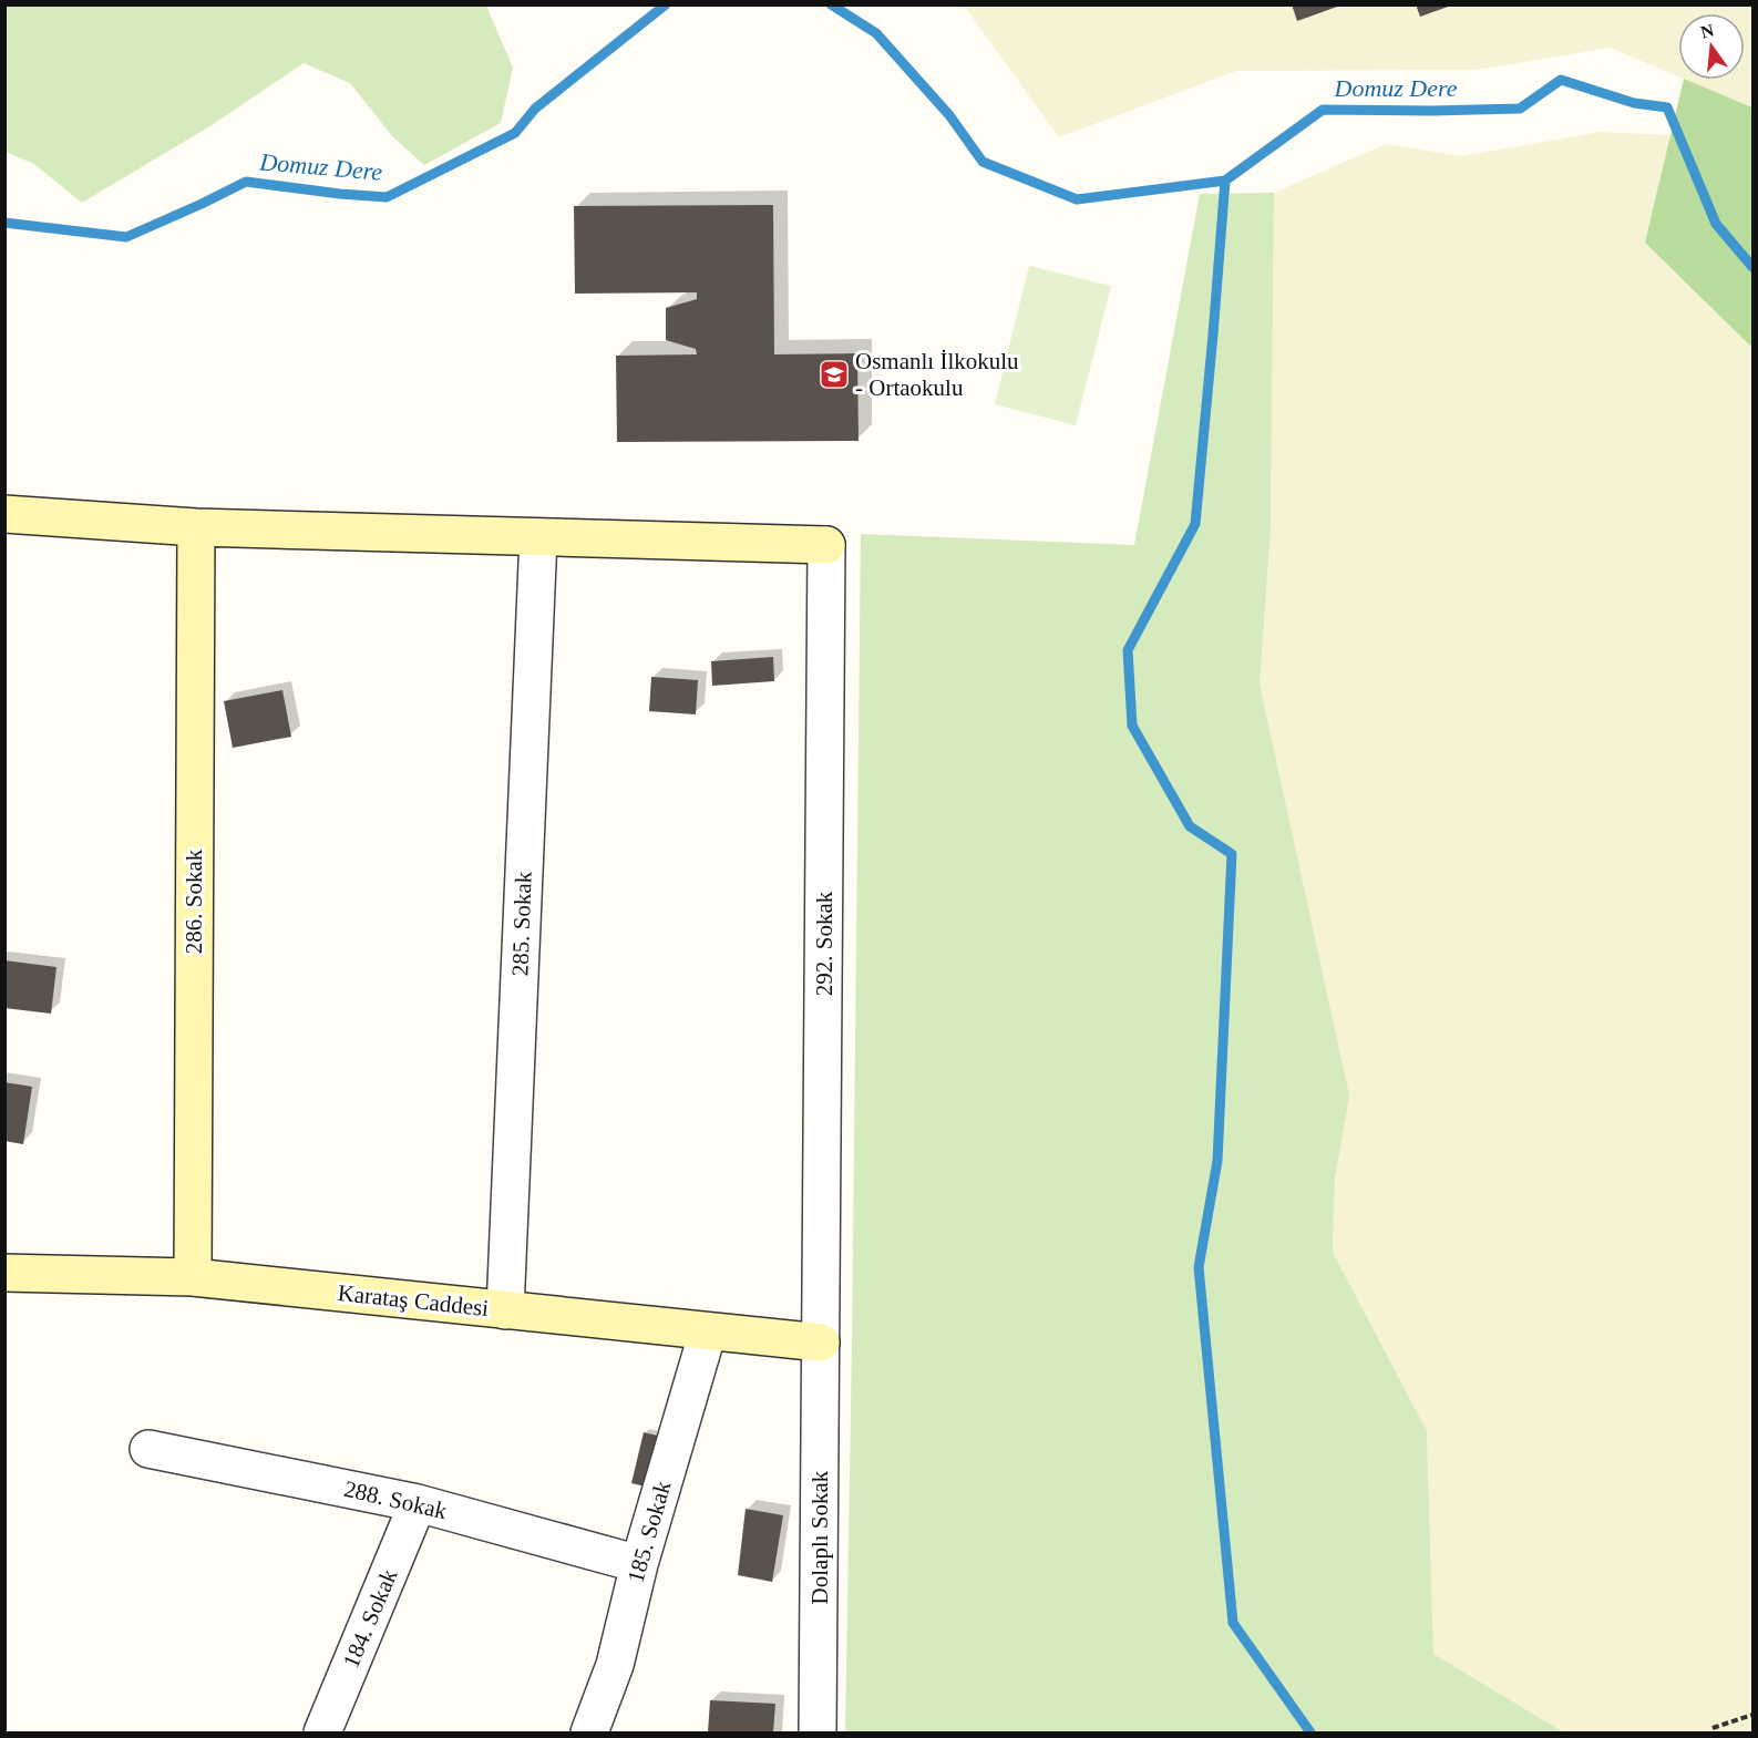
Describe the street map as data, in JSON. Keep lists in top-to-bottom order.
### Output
{
  "streets": {
    "street": [
      "286. Sokak",
      "285. Sokak",
      "292. Sokak",
      "Karataş Caddesi",
      "288. Sokak",
      "185. Sokak",
      "Dolaplı Sokak",
      "184. Sokak"
    ]
  },
  "crossings": [
    ["286. Sokak", "Karataş Caddesi"],
    ["285. Sokak", "292. Sokak"],
    ["285. Sokak", "Karataş Caddesi"],
    ["292. Sokak", "Karataş Caddesi"],
    ["292. Sokak", "Dolaplı Sokak"],
    ["Karataş Caddesi", "185. Sokak"],
    ["Karataş Caddesi", "Dolaplı Sokak"],
    ["288. Sokak", "185. Sokak"],
    ["288. Sokak", "184. Sokak"]
  ],
  "water": ["Domuz Dere"],
  "places": {
    "school or university": ["Osmanlı İlkokulu - Ortaokulu"]
  },
  "north": "top"
}
